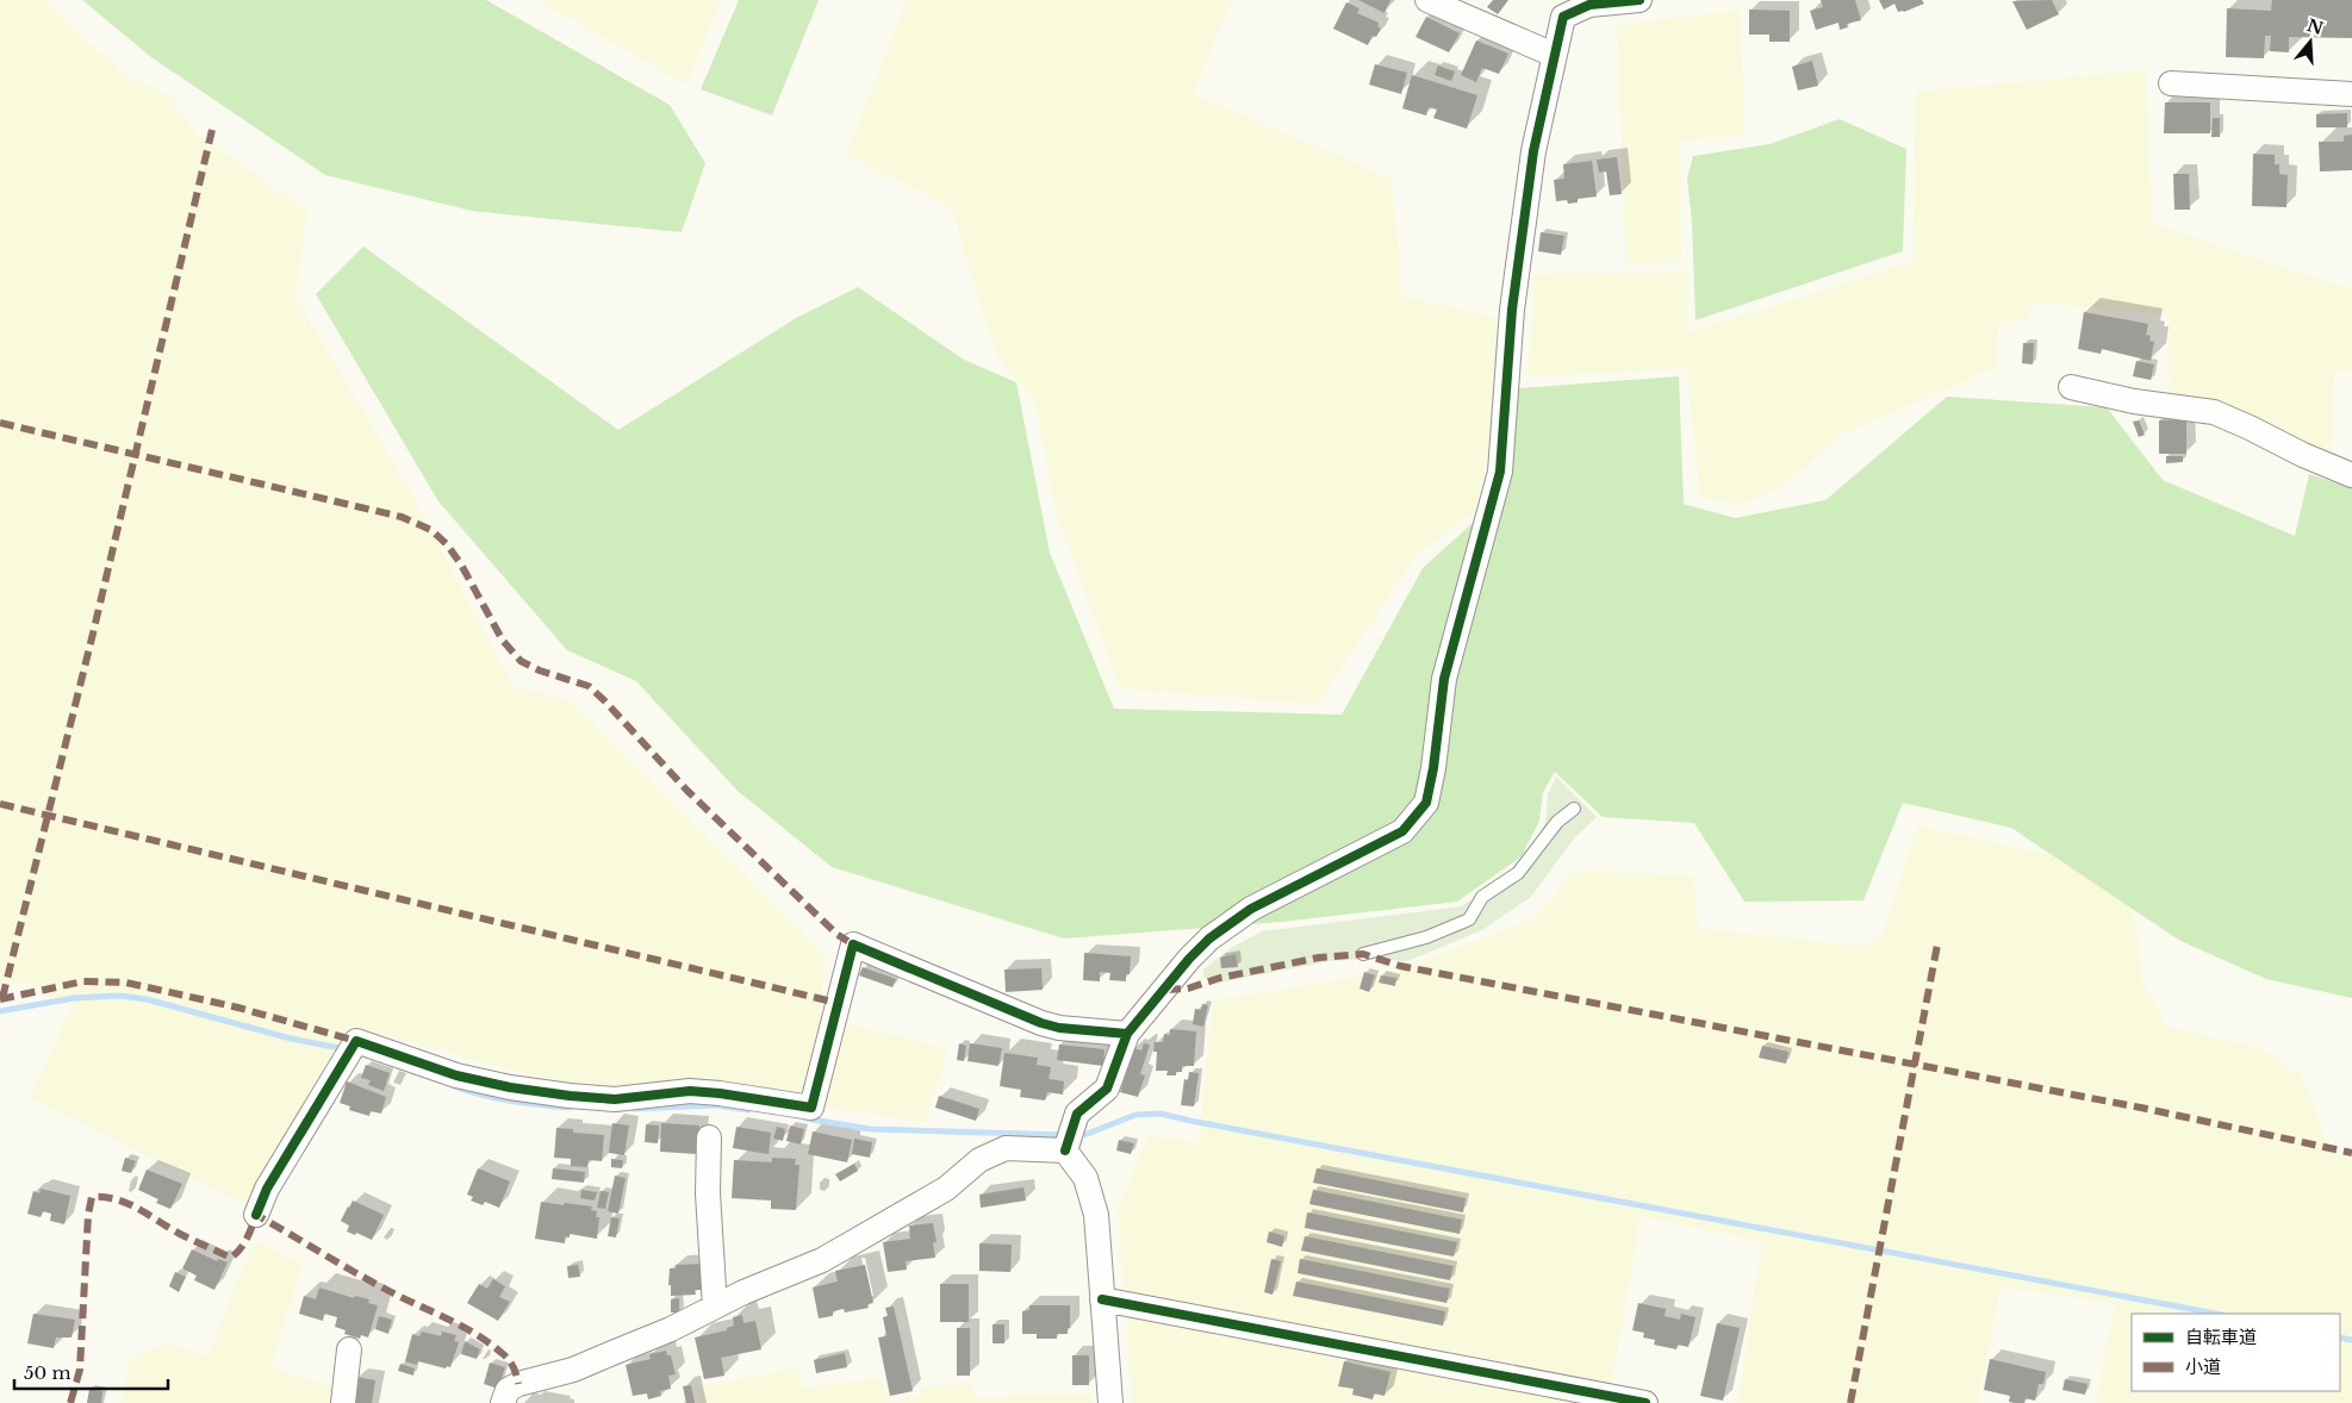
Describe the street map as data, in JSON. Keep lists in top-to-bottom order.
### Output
{
  "legend": ["自転車道", "小道"],
  "scale_bar": "50 m",
  "north": "top"
}
